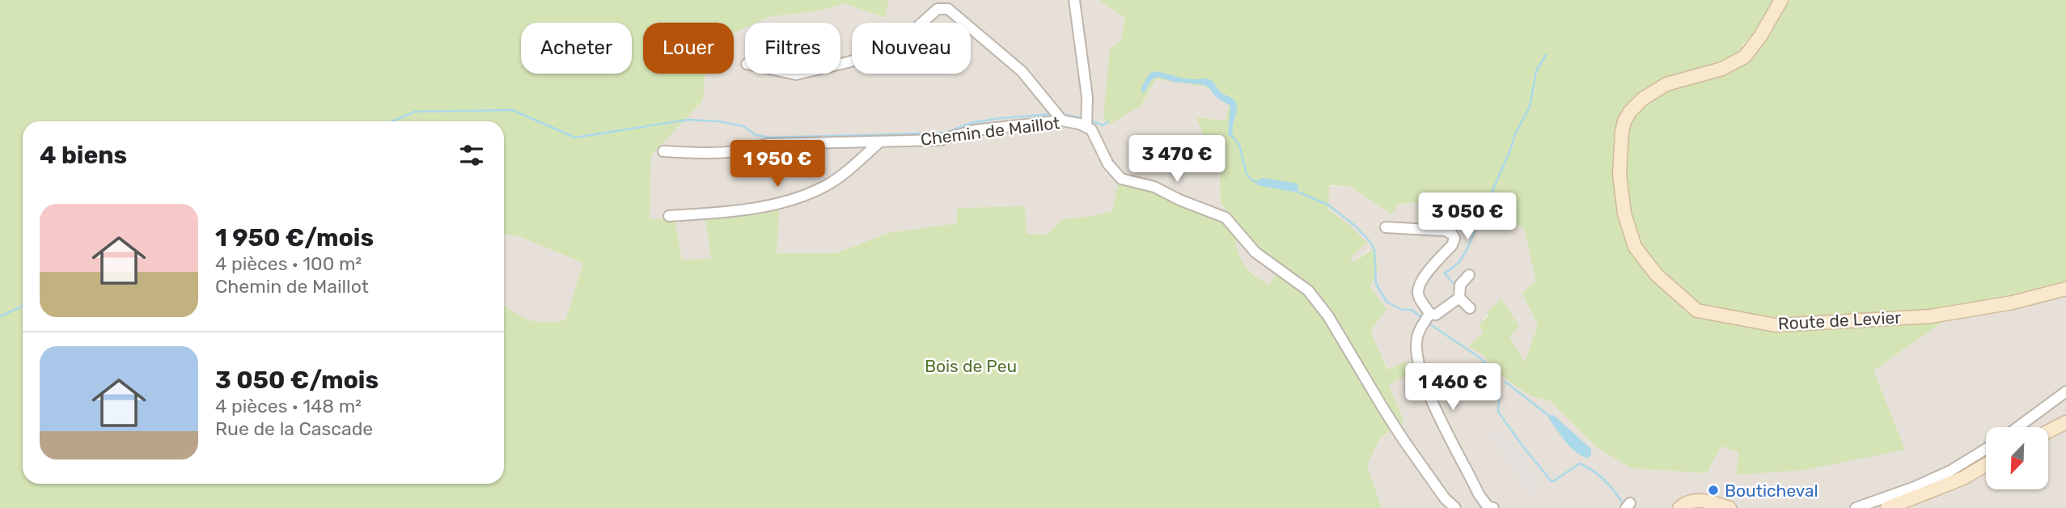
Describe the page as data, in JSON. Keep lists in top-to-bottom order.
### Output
{
  "streets": {
    "street": ["Chemin de Maillot", "Route de Levier"]
  },
  "parks": ["Bois de Peu"],
  "places": ["Bouticheval"],
  "north": "bottom left",
  "page": {
    "chip": [
      "Acheter",
      "Louer",
      "Filtres",
      "Nouveau"
    ],
    "heading": "4 biens",
    "price": [
      "3 470 €",
      "1 950 €",
      "3 050 €",
      "1 460 €"
    ],
    "list": [
      {
        "name": "1 950 €/mois",
        "note": "4 pièces · 100 m² · Chemin de Maillot"
      },
      {
        "name": "3 050 €/mois",
        "note": "4 pièces · 148 m² · Rue de la Cascade"
      }
    ]
  }
}
